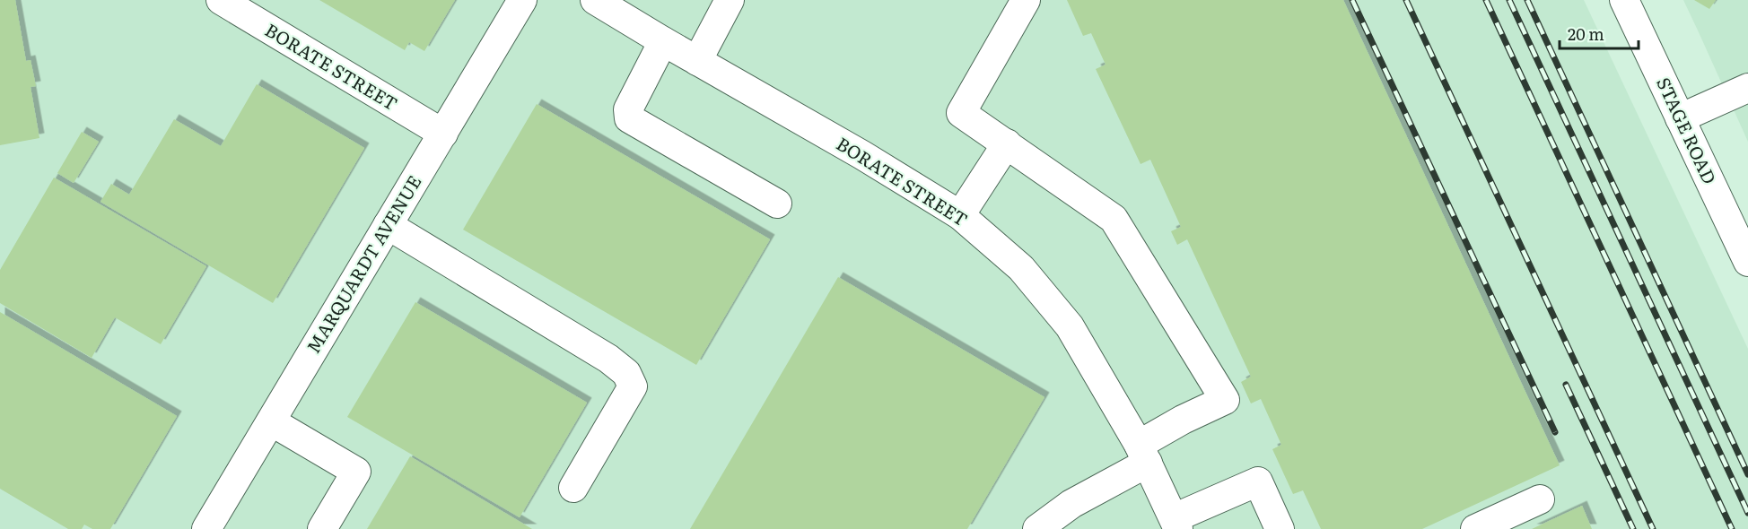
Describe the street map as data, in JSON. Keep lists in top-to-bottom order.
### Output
{
  "streets": {
    "street": ["BORATE STREET", "STAGE ROAD", "MARQUARDT AVENUE"]
  },
  "crossings": [
    ["BORATE STREET", "MARQUARDT AVENUE"]
  ],
  "scale_bar": "20 m"
}
